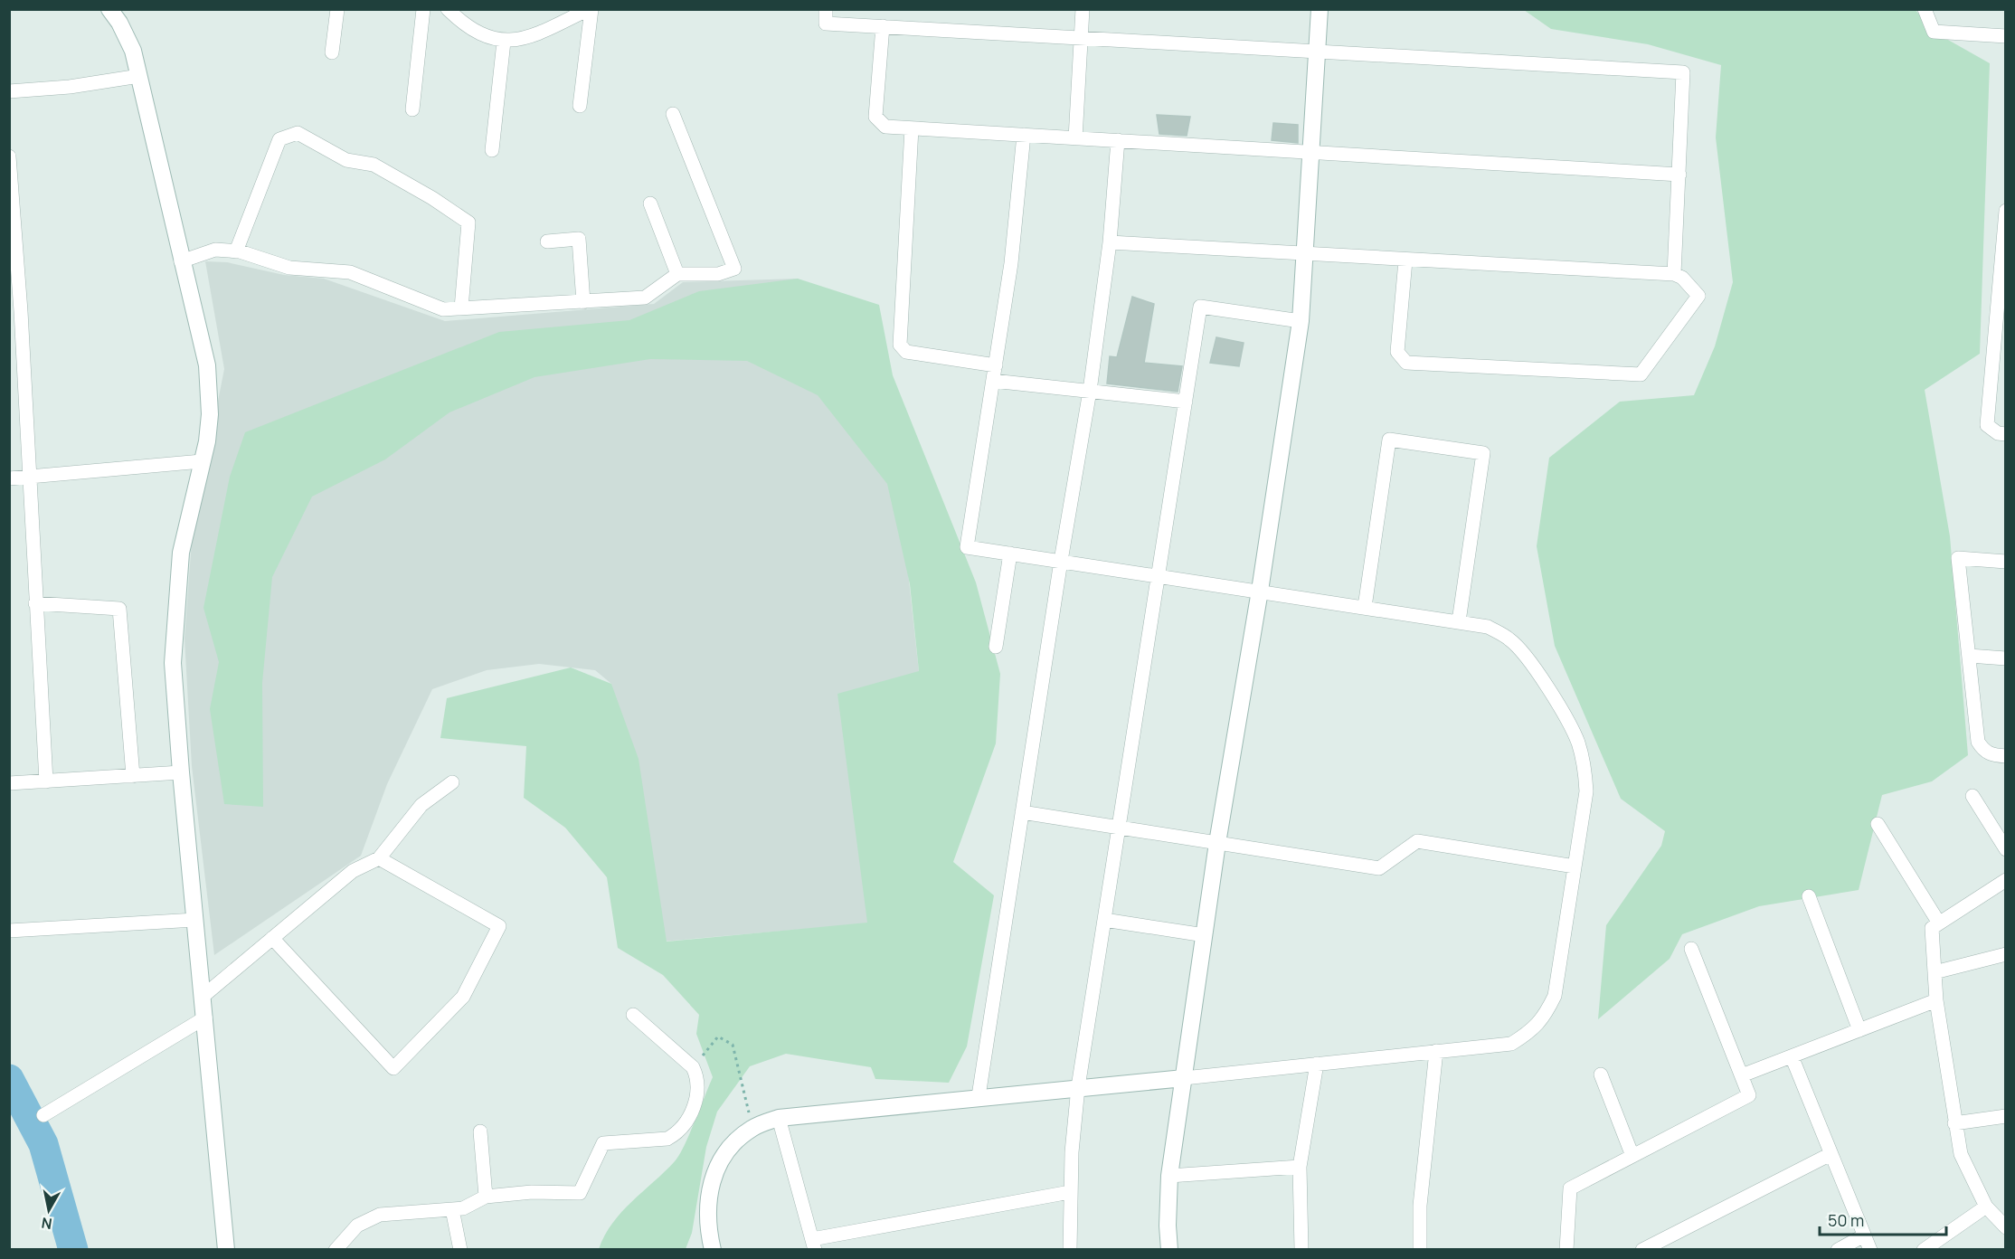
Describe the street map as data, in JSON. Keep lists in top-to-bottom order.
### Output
{
  "scale_bar": "50 m",
  "north": "bottom"
}
